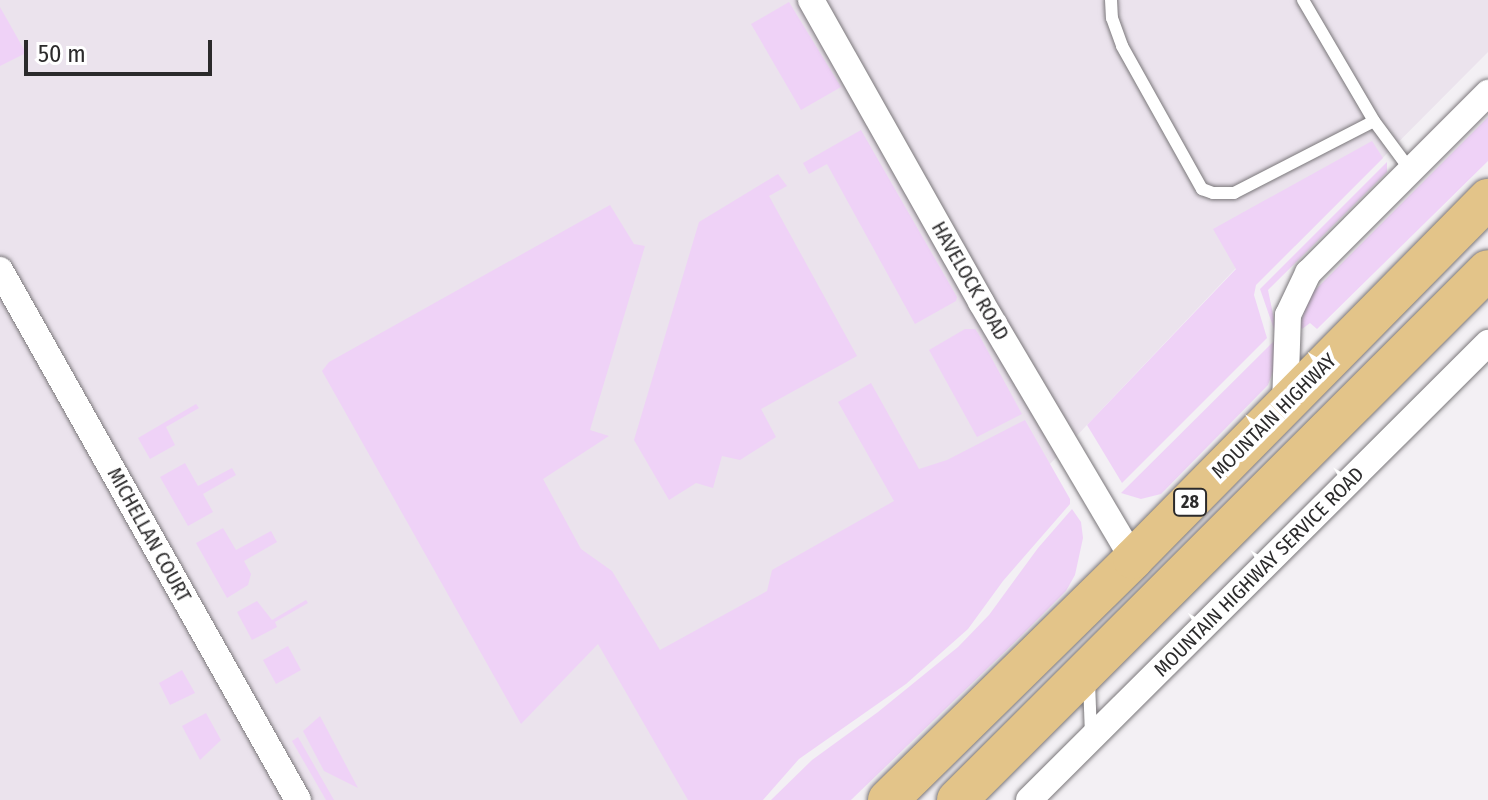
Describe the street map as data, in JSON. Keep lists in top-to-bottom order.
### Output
{
  "streets": {
    "main road": ["MOUNTAIN HIGHWAY", "28"],
    "street": ["HAVELOCK ROAD", "MICHELLAN COURT", "MOUNTAIN HIGHWAY SERVICE ROAD"]
  },
  "crossings": [
    ["HAVELOCK ROAD", "MOUNTAIN HIGHWAY"]
  ],
  "scale_bar": "50 m"
}
